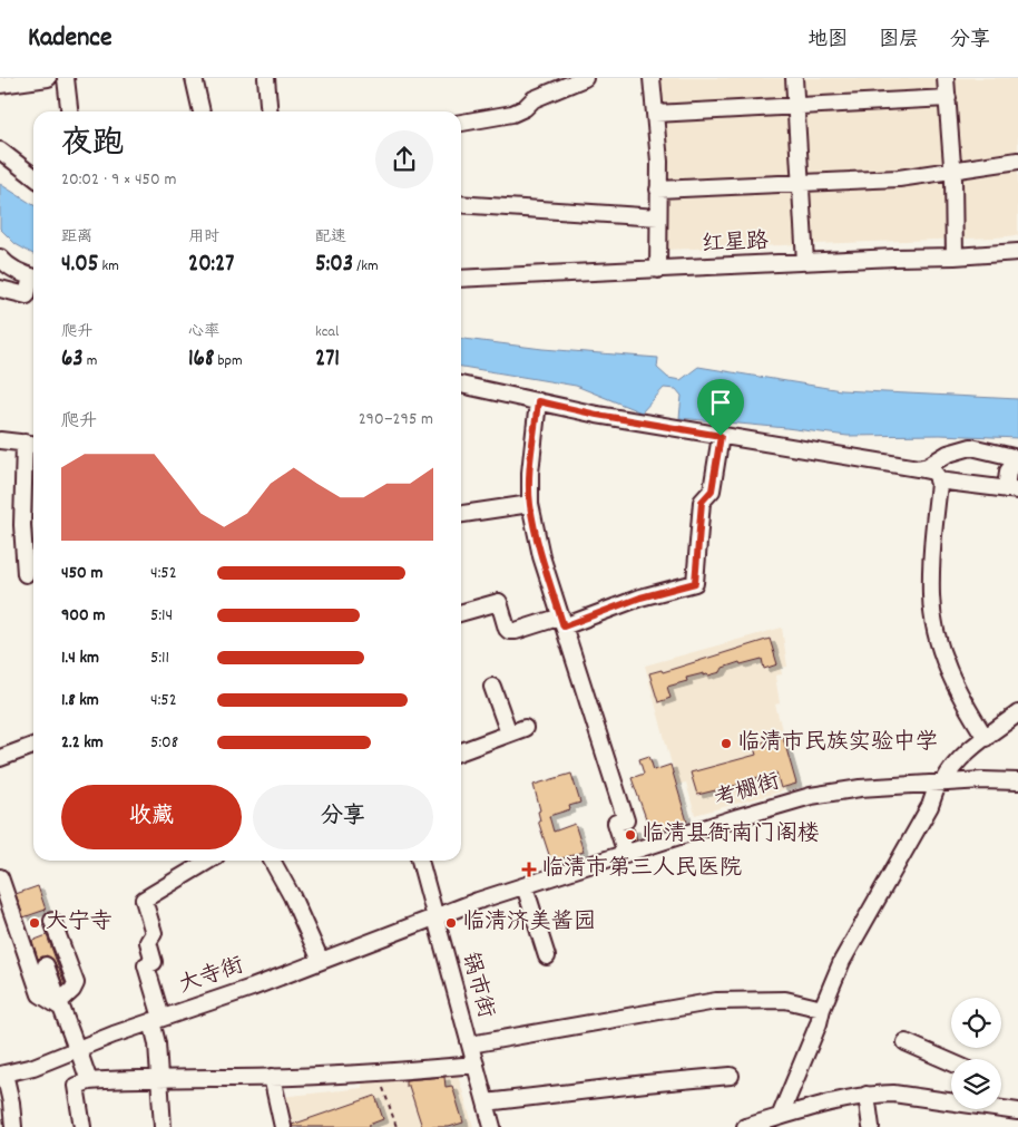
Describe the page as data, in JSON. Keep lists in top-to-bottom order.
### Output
{
  "streets": {
    "street": [
      "红星路",
      "考棚街",
      "大寺街",
      "锅市街"
    ]
  },
  "crossings": [
    ["考棚街", "大寺街"],
    ["考棚街", "锅市街"],
    ["大寺街", "锅市街"]
  ],
  "places": {
    "other": [
      "临清市民族实验中学",
      "临清县衙南门阁楼",
      "大宁寺",
      "临清济美酱园"
    ],
    "health": ["临清市第三人民医院"]
  },
  "page": {
    "header": "Kadence",
    "nav": ["地图", "图层", "分享"],
    "heading": ["夜跑", "20:02 · 9 × 450 m"],
    "stats": [
      ["距离", "4.05 km"],
      ["用时", "20:27"],
      ["配速", "5:03 /km"],
      ["爬升", "63 m"],
      ["心率", "168 bpm"],
      ["kcal", "271"]
    ],
    "chart": ["爬升", "290–295 m"],
    "list": [
      {
        "name": "450 m",
        "note": "4:52"
      },
      {
        "name": "900 m",
        "note": "5:14"
      },
      {
        "name": "1.4 km",
        "note": "5:11"
      },
      {
        "name": "1.8 km",
        "note": "4:52"
      },
      {
        "name": "2.2 km",
        "note": "5:08"
      }
    ],
    "buttons": ["收藏", "分享"]
  }
}
